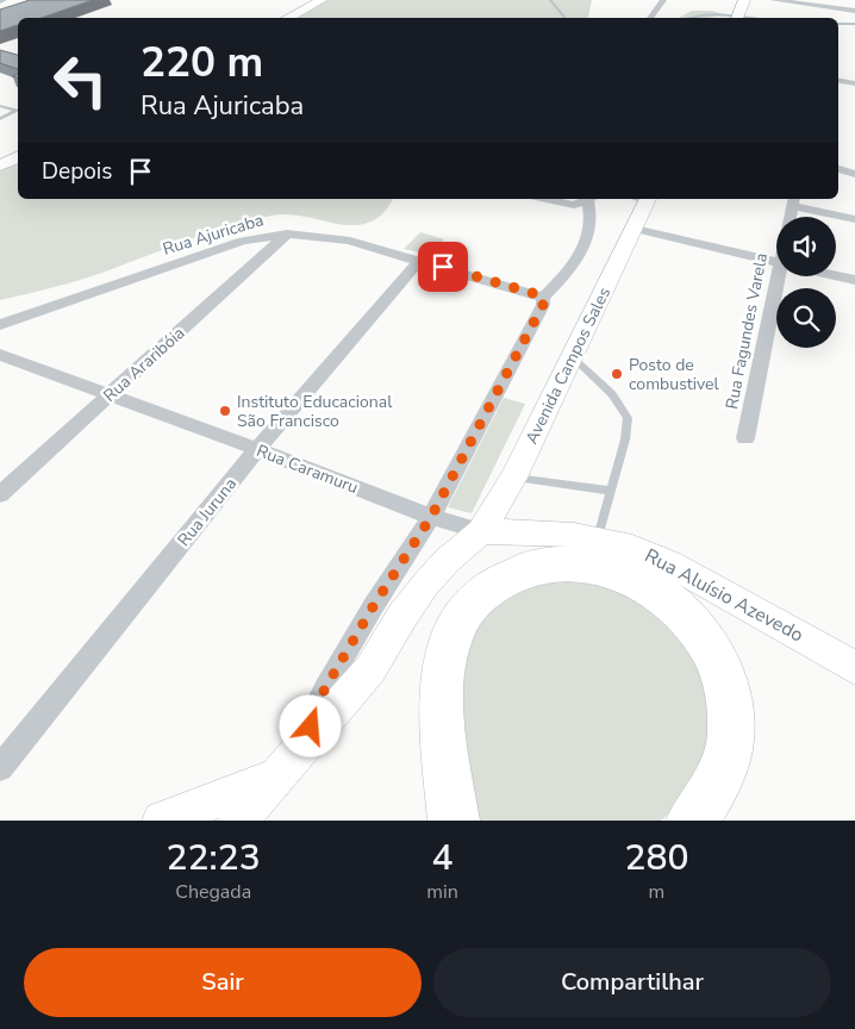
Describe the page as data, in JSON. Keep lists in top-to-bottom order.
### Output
{
  "streets": {
    "street": [
      "Rua Ajuricaba",
      "Rua Fagundes Varela",
      "Rua Araribóia",
      "Avenida Campos Sales",
      "Rua Caramuru",
      "Rua Juruna",
      "Rua Aluísio Azevedo"
    ]
  },
  "crossings": [
    ["Rua Ajuricaba", "Rua Araribóia"],
    ["Rua Ajuricaba", "Rua Juruna"],
    ["Rua Araribóia", "Rua Caramuru"],
    ["Avenida Campos Sales", "Rua Caramuru"],
    ["Avenida Campos Sales", "Rua Aluísio Azevedo"],
    ["Rua Caramuru", "Rua Juruna"],
    ["Rua Caramuru", "Rua Aluísio Azevedo"]
  ],
  "places": ["Posto de combustivel", "Instituto Educacional São Francisco"],
  "page": {
    "turn": ["220 m", "Rua Ajuricaba"],
    "then": "Depois",
    "eta": [
      "22:23",
      "Chegada",
      "4",
      "min",
      "280",
      "m"
    ],
    "buttons": ["Sair", "Compartilhar"]
  }
}
